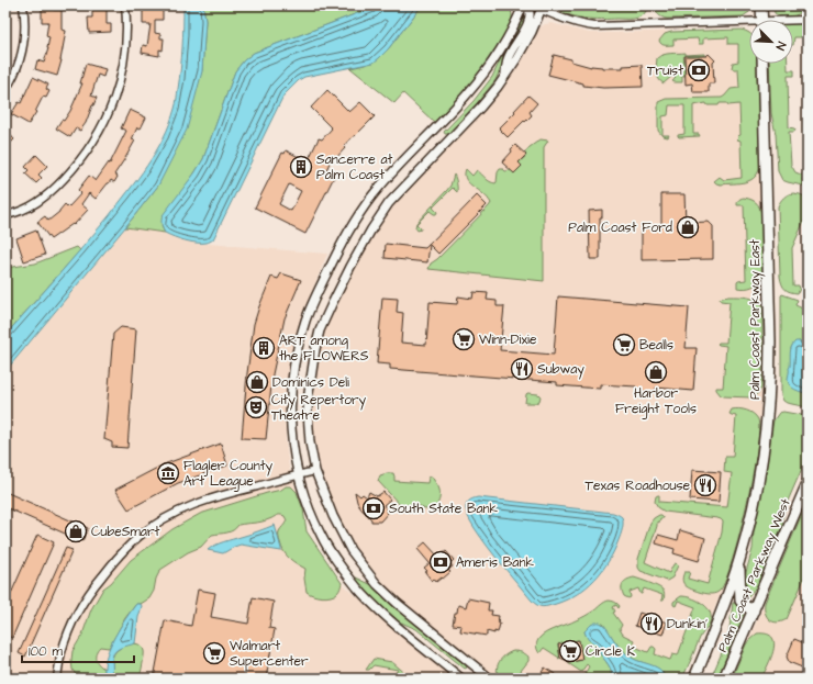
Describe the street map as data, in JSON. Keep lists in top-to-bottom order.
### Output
{
  "streets": {
    "main road": ["Palm Coast Parkway East", "Palm Coast Parkway West"]
  },
  "places": {
    "bank": ["Truist", "South State Bank", "Ameris Bank"],
    "building": ["Sancerre at Palm Coast", "ART among the FLOWERS"],
    "shop": [
      "Palm Coast Ford",
      "Harbor Freight Tools",
      "Dominics Deli",
      "CubeSmart"
    ],
    "supermarket": [
      "Winn-Dixie",
      "Bealls",
      "Circle K",
      "Walmart Supercenter"
    ],
    "restaurant": ["Subway", "Texas Roadhouse", "Dunkin'"],
    "theatre": ["City Repertory Theatre"],
    "museum": ["Flagler County Art League"]
  },
  "scale_bar": "100 m",
  "north": "bottom right"
}
